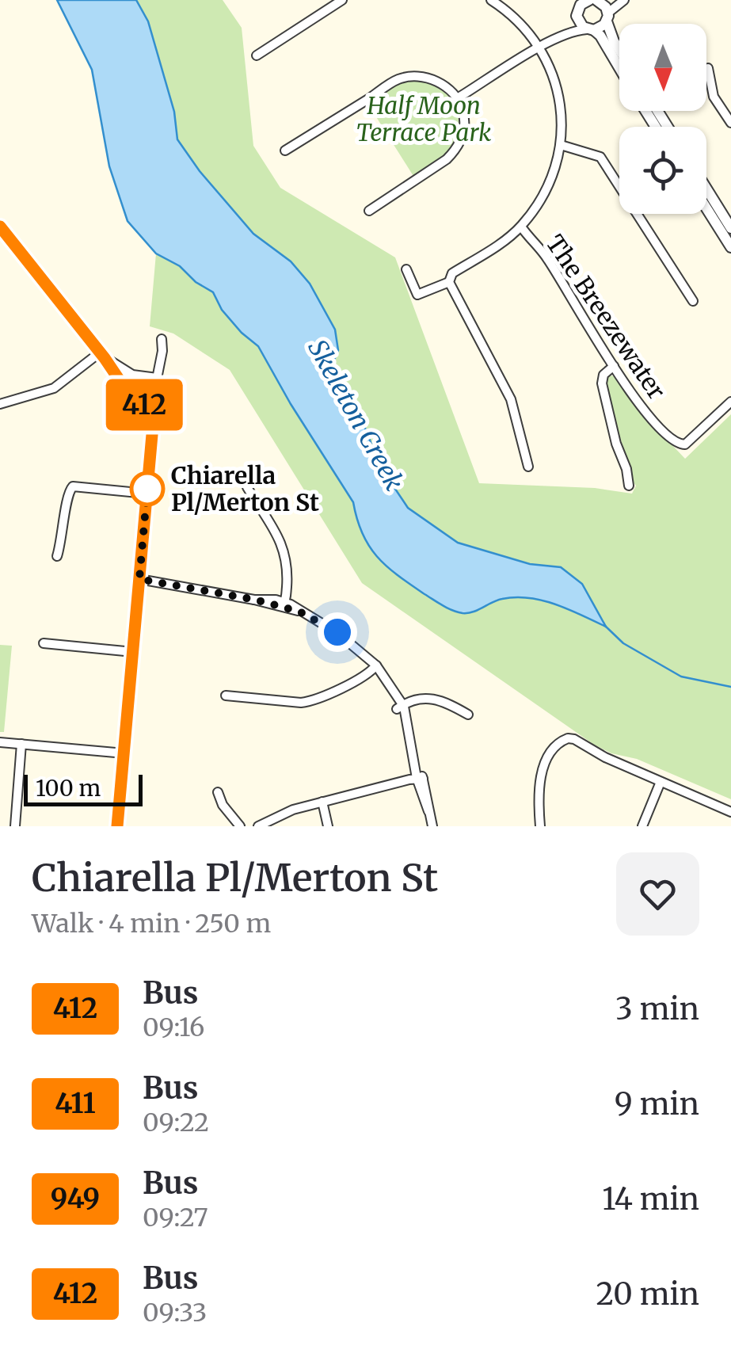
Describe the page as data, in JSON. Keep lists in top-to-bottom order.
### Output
{
  "streets": {
    "street": ["The Breezewater"]
  },
  "water": ["Skeleton Creek"],
  "parks": ["Half Moon Terrace Park"],
  "places": ["Chiarella Pl/Merton St"],
  "lines": ["bus line 412"],
  "scale_bar": "100 m",
  "north": "bottom",
  "page": {
    "on_map": "412",
    "scale": "100 m",
    "heading": ["Chiarella Pl/Merton St", "Walk · 4 min · 250 m"],
    "list": [
      {
        "mark": "412",
        "name": "Bus",
        "note": "09:16",
        "value": "3 min"
      },
      {
        "mark": "411",
        "name": "Bus",
        "note": "09:22",
        "value": "9 min"
      },
      {
        "mark": "949",
        "name": "Bus",
        "note": "09:27",
        "value": "14 min"
      },
      {
        "mark": "412",
        "name": "Bus",
        "note": "09:33",
        "value": "20 min"
      }
    ]
  }
}
